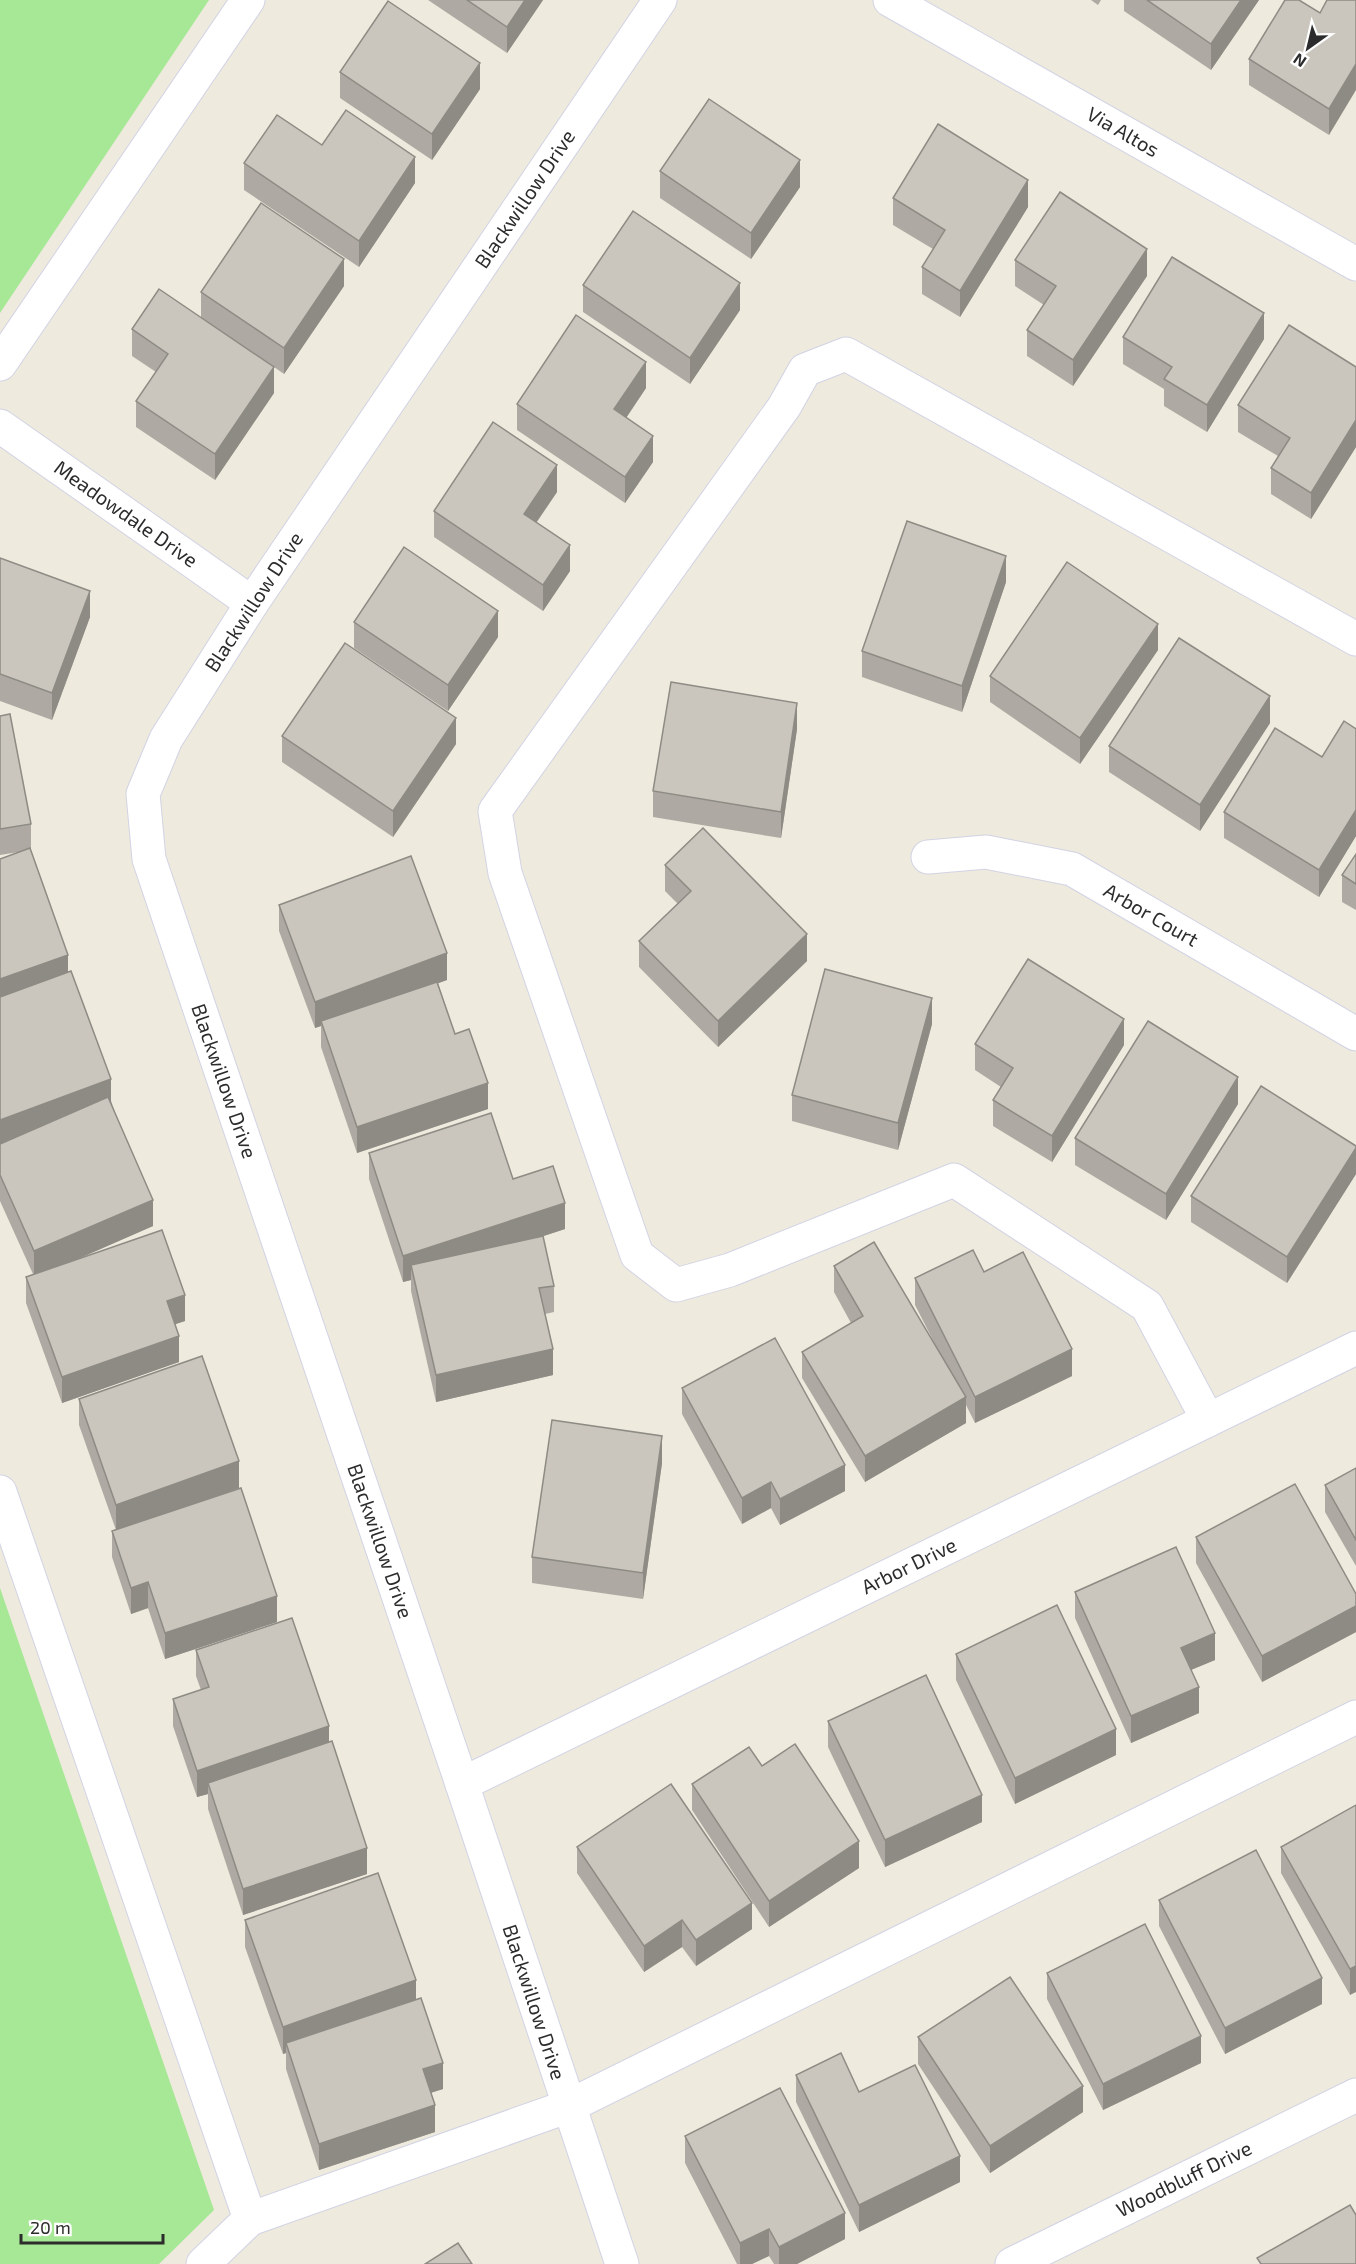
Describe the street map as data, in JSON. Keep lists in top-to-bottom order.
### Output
{
  "streets": {
    "street": [
      "Via Altos",
      "Blackwillow Drive",
      "Meadowdale Drive",
      "Arbor Court",
      "Arbor Drive",
      "Woodbluff Drive"
    ]
  },
  "crossings": [
    ["Blackwillow Drive", "Meadowdale Drive"],
    ["Blackwillow Drive", "Arbor Drive"]
  ],
  "scale_bar": "20 m",
  "north": "bottom left"
}
